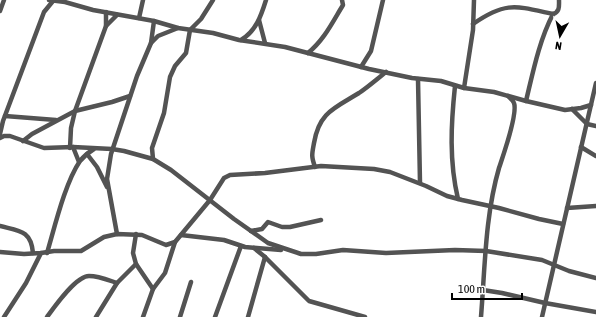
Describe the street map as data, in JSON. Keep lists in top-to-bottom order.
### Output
{
  "scale_bar": "100 m",
  "north": "bottom"
}
